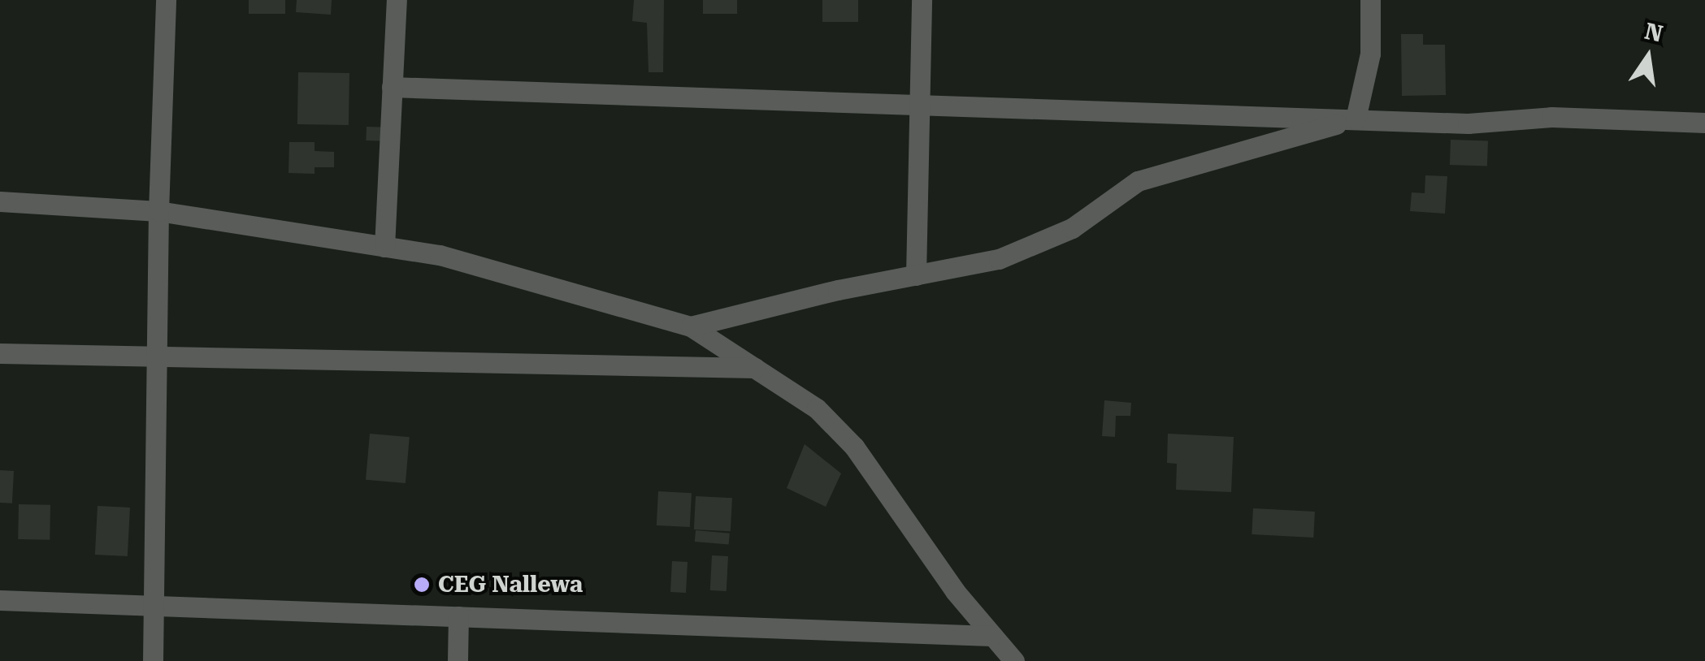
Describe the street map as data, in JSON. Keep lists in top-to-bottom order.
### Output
{
  "places": ["CEG Nallewa"],
  "north": "top"
}
